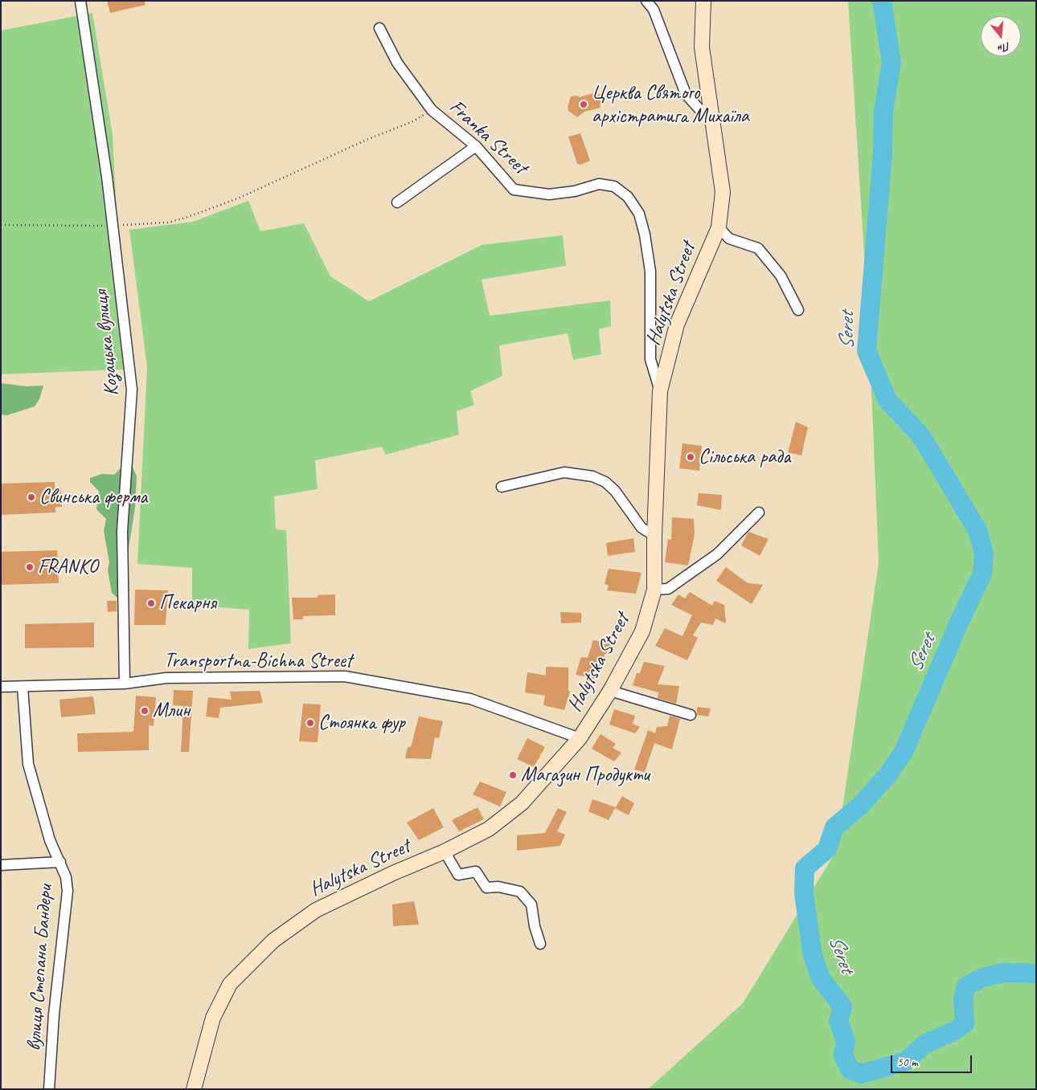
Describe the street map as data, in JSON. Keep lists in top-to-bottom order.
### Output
{
  "streets": {
    "main road": ["Halytska Street"],
    "street": [
      "Franka Street",
      "Козацька вулиця",
      "Transportna-Bichna Street",
      "вулиця Степана Бандери"
    ]
  },
  "crossings": [
    ["Franka Street", "Halytska Street"],
    ["Halytska Street", "Transportna-Bichna Street"],
    ["Козацька вулиця", "Transportna-Bichna Street"],
    ["Transportna-Bichna Street", "вулиця Степана Бандери"]
  ],
  "water": ["Seret"],
  "places": [
    "Церква Святого архістратига Михаїла",
    "Сільська рада",
    "Свинська ферма",
    "FRANKO",
    "Пекарня",
    "Млин",
    "Стоянка фур",
    "Магазин Продукти"
  ],
  "scale_bar": "50 m",
  "north": "bottom"
}
